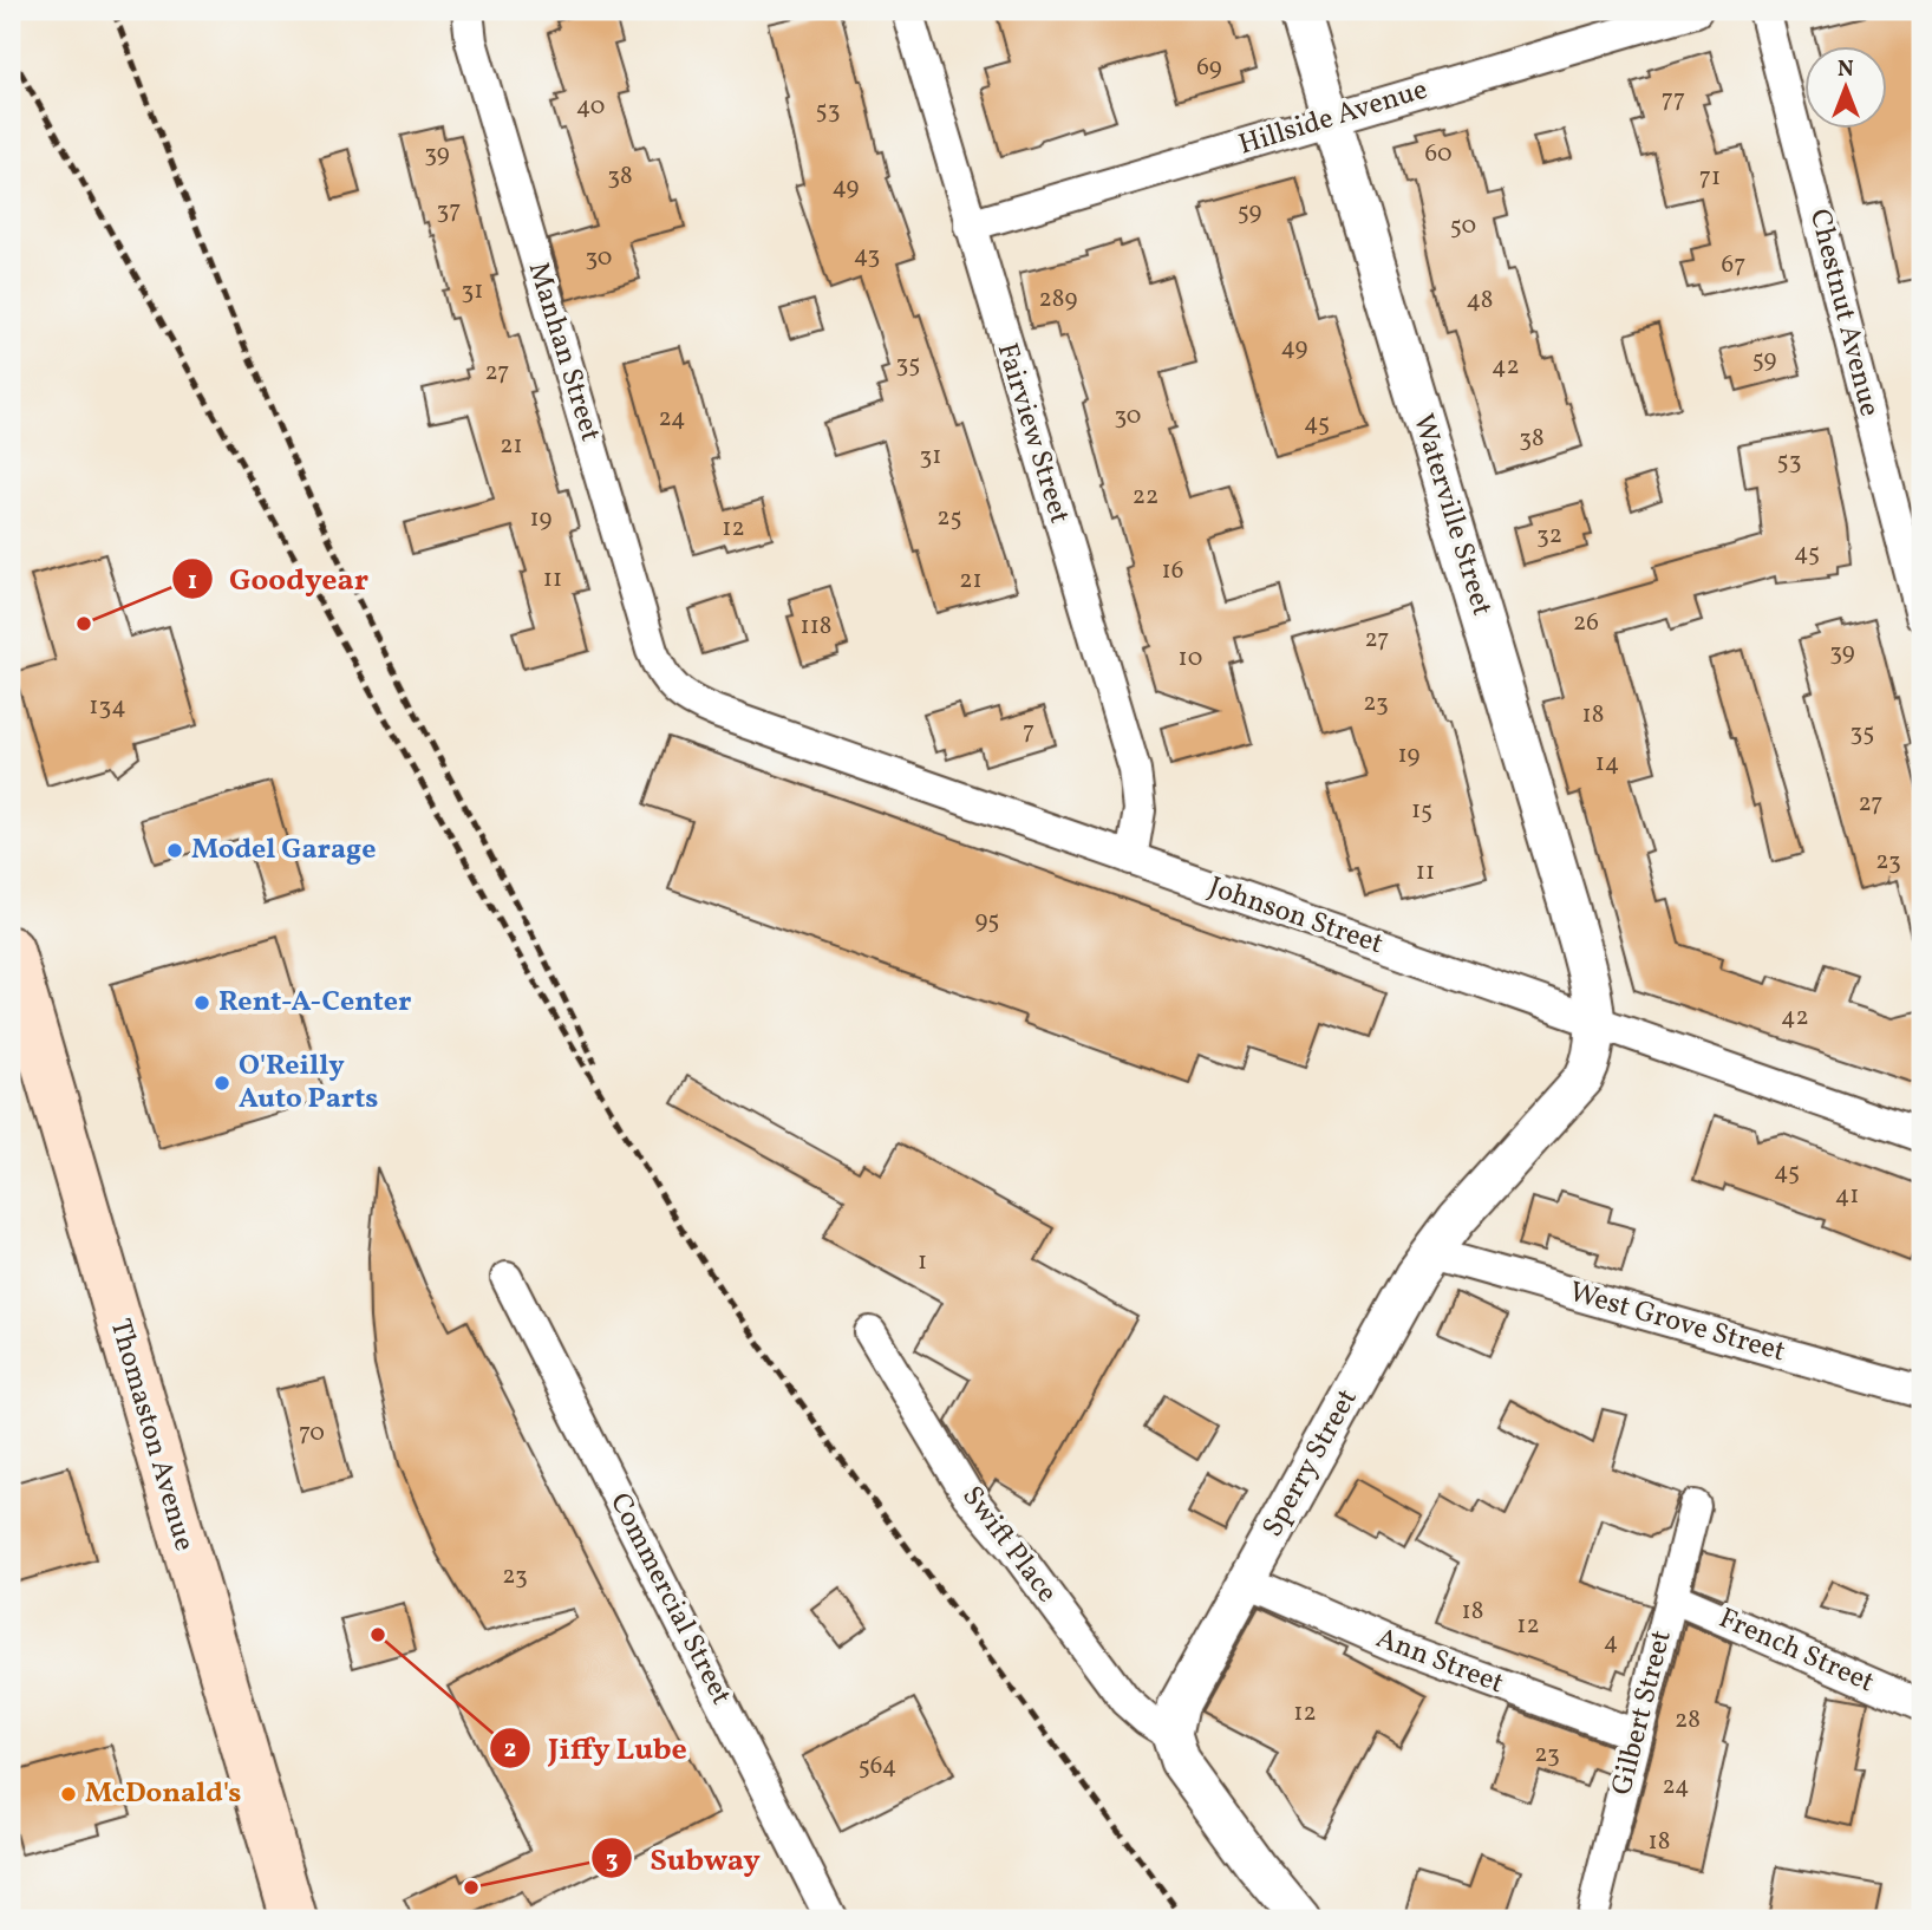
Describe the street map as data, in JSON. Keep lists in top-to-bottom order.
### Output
{
  "streets": {
    "main road": ["Thomaston Avenue"],
    "street": [
      "Hillside Avenue",
      "Chestnut Avenue",
      "Manhan Street",
      "Fairview Street",
      "Waterville Street",
      "Johnson Street",
      "West Grove Street",
      "Sperry Street",
      "Swift Place",
      "Commercial Street",
      "French Street",
      "Ann Street",
      "Gilbert Street"
    ]
  },
  "crossings": [
    ["Hillside Avenue", "Fairview Street"],
    ["Hillside Avenue", "Waterville Street"],
    ["Manhan Street", "Johnson Street"],
    ["Fairview Street", "Johnson Street"],
    ["Waterville Street", "Johnson Street"],
    ["Waterville Street", "Sperry Street"],
    ["Johnson Street", "Sperry Street"],
    ["West Grove Street", "Sperry Street"],
    ["Sperry Street", "Swift Place"],
    ["Sperry Street", "Ann Street"],
    ["French Street", "Gilbert Street"],
    ["Ann Street", "Gilbert Street"]
  ],
  "places": [
    "Goodyear",
    "Model Garage",
    "Rent-A-Center",
    "O'Reilly Auto Parts",
    "Jiffy Lube",
    "McDonald's",
    "Subway"
  ],
  "house_numbers": [
    "69",
    "77",
    "40",
    "53",
    "39",
    "60",
    "38",
    "71",
    "49",
    "37",
    "59",
    "50",
    "43",
    "30",
    "67",
    "31",
    "289",
    "48",
    "49",
    "59",
    "35",
    "42",
    "27",
    "30",
    "24",
    "45",
    "38",
    "21",
    "31",
    "53",
    "22",
    "25",
    "19",
    "12",
    "32",
    "45",
    "16",
    "11",
    "21",
    "26",
    "118",
    "27",
    "39",
    "10",
    "23",
    "134",
    "18",
    "7",
    "35",
    "19",
    "14",
    "27",
    "15",
    "23",
    "11",
    "95",
    "42",
    "45",
    "41",
    "1",
    "70",
    "23",
    "18",
    "12",
    "4",
    "12",
    "28",
    "23",
    "564",
    "24",
    "18"
  ],
  "north": "top"
}
